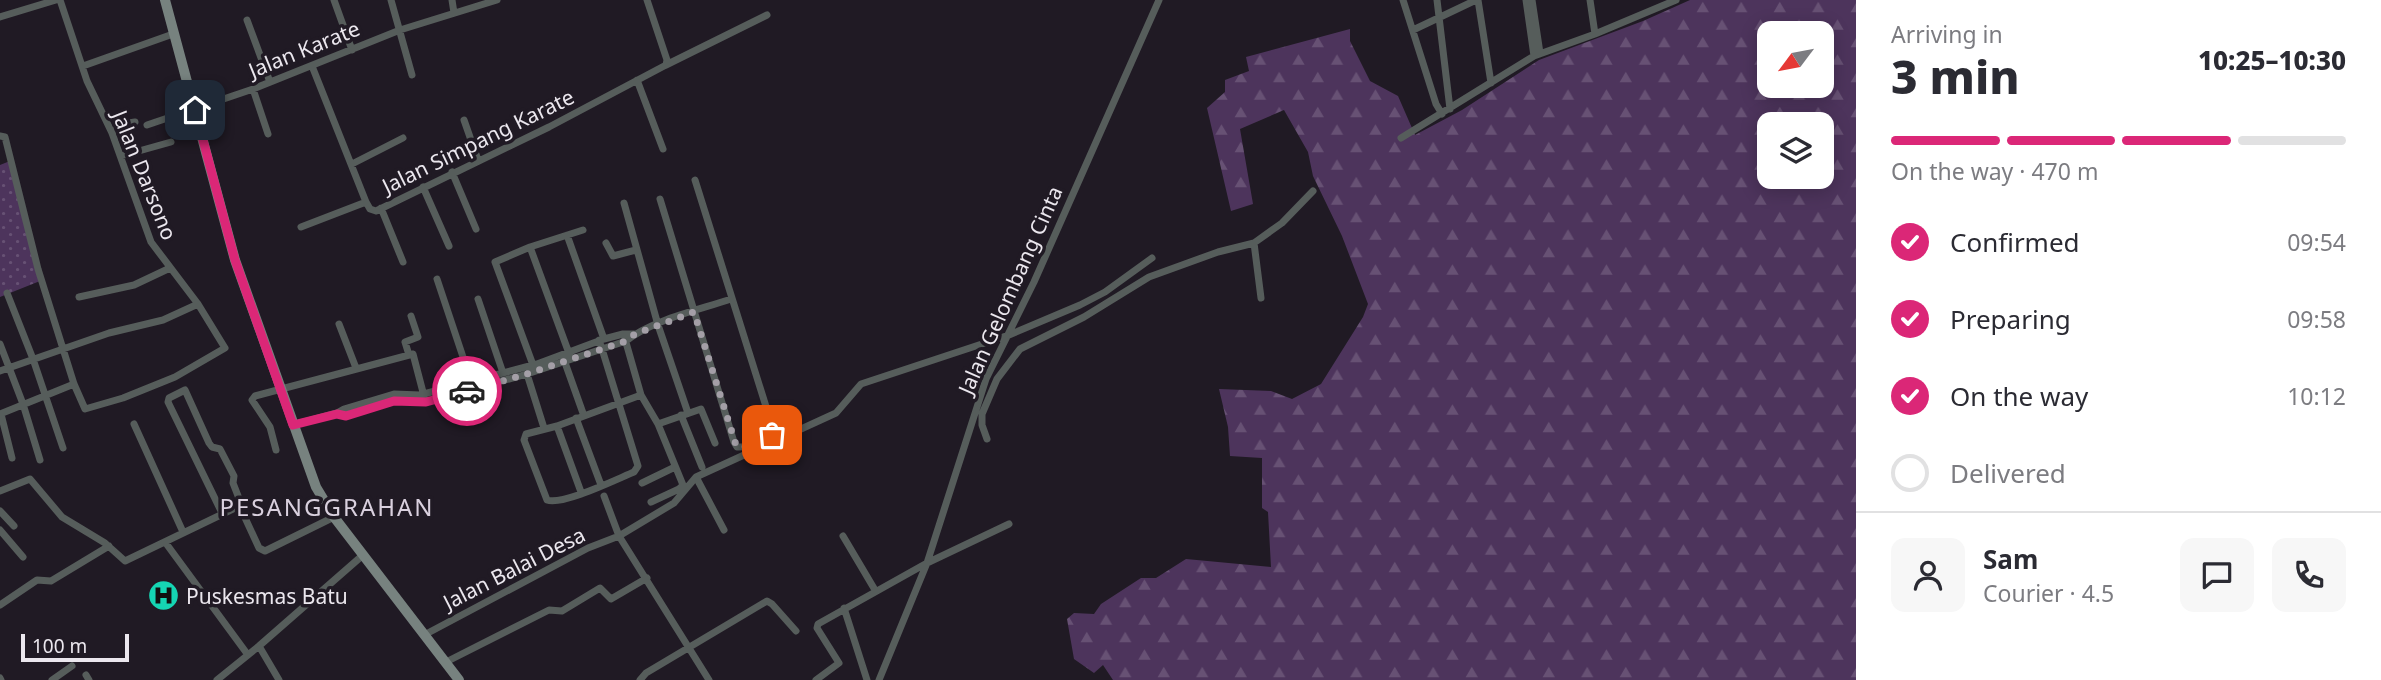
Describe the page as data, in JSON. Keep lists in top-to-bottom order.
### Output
{
  "streets": {
    "street": [
      "Jalan Karate",
      "Jalan Simpang Karate",
      "Jalan Darsono",
      "Jalan Gelombang Cinta",
      "Jalan Balai Desa"
    ]
  },
  "crossings": [
    ["Jalan Karate", "Jalan Simpang Karate"]
  ],
  "districts": ["PESANGGRAHAN"],
  "places": {
    "hospital": ["Puskesmas Batu"]
  },
  "scale_bar": "100 m",
  "north": "bottom left",
  "page": {
    "heading": ["3 min", "Arriving in", "10:25–10:30"],
    "panel": ["Sam", "Courier · 4.5"],
    "bar": "On the way · 470 m",
    "list": [
      ["Confirmed", "09:54"],
      ["Preparing", "09:58"],
      ["On the way", "10:12"],
      "Delivered"
    ],
    "scale": "100 m"
  }
}
